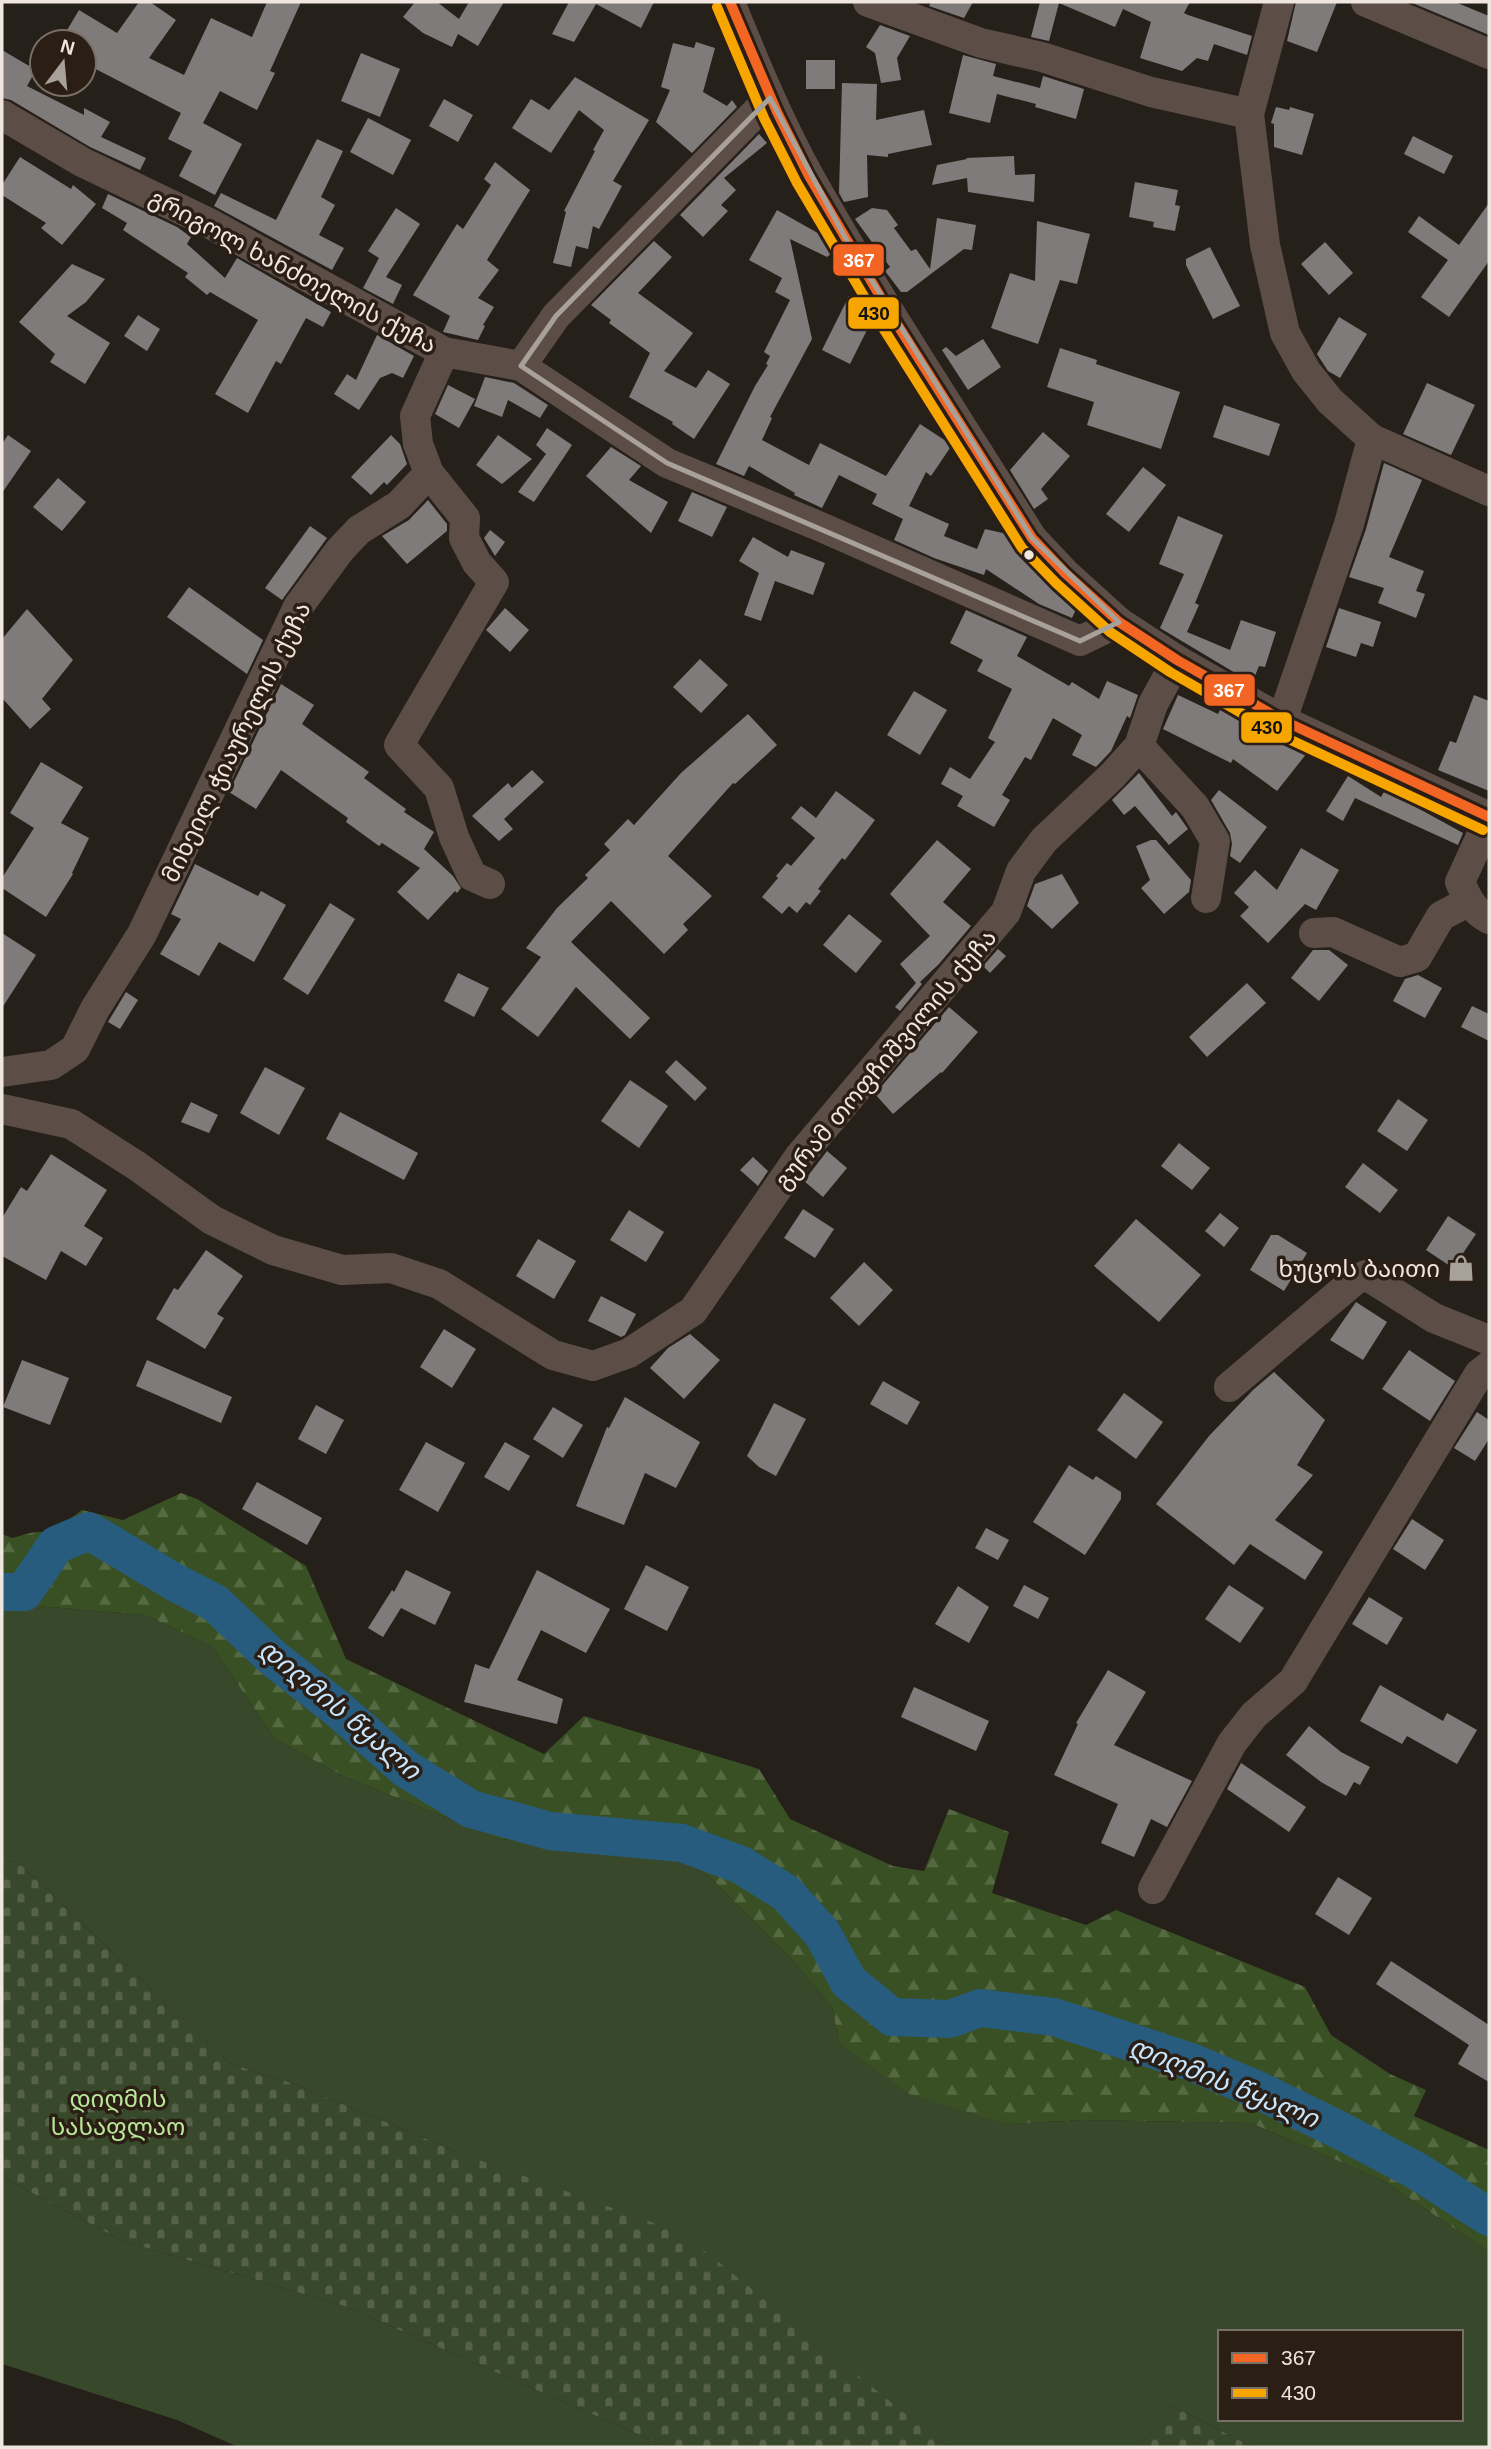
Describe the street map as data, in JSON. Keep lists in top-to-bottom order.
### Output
{
  "streets": {
    "street": ["გრიგოლ ხანძთელის ქუჩა", "მიხეილ ჭიაურელის ქუჩა", "გურამ თოფჩიშვილის ქუჩა"]
  },
  "water": ["დიღმის წყალი"],
  "parks": ["დიღმის სასაფლაო"],
  "places": {
    "shop": ["ხუცოს ბაითი"]
  },
  "lines": ["transit line 367", "transit line 430"],
  "legend": ["367", "430"],
  "north": "top"
}
